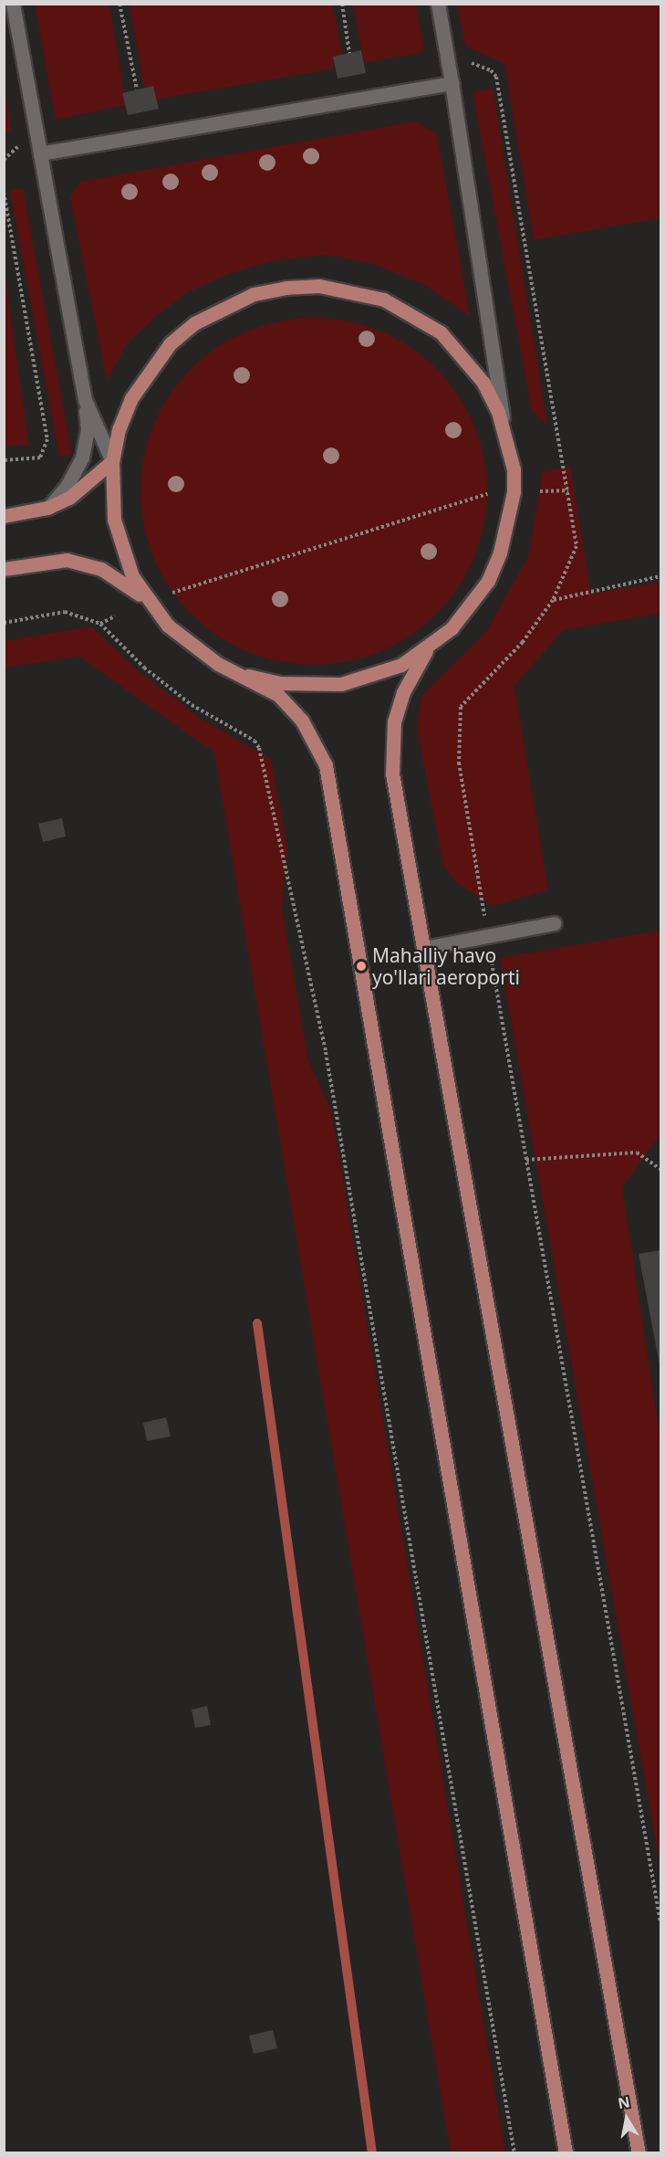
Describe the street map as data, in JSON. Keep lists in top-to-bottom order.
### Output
{
  "places": ["Mahalliy havo yo'llari aeroporti"],
  "north": "top"
}
